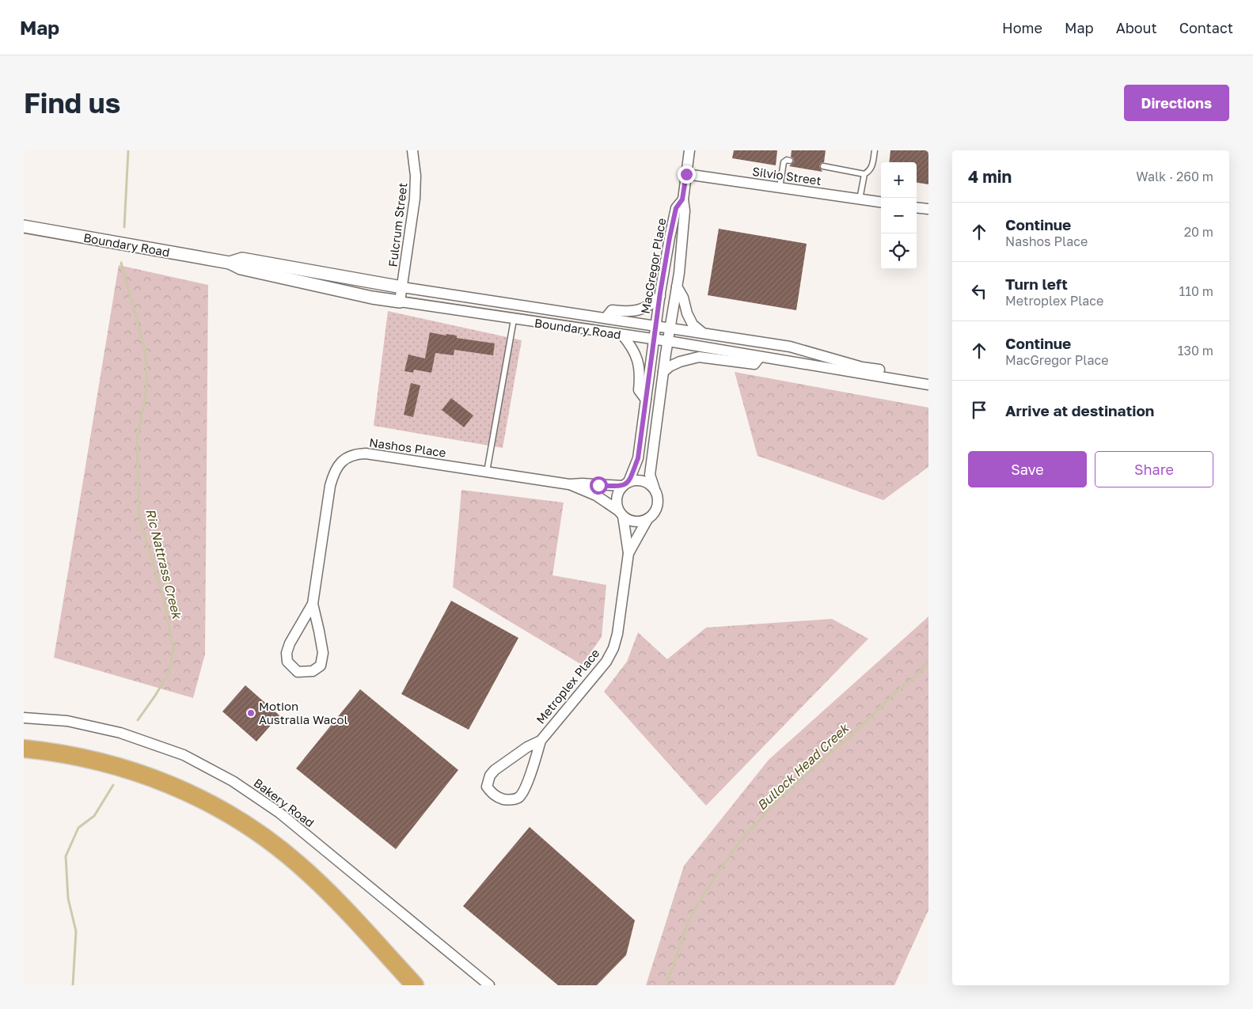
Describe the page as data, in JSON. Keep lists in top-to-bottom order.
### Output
{
  "streets": {
    "street": [
      "Silvio Street",
      "Fulcrum Street",
      "Boundary Road",
      "MacGregor Place",
      "Nashos Place",
      "Metroplex Place",
      "Bakery Road"
    ]
  },
  "crossings": [
    ["Silvio Street", "MacGregor Place"],
    ["Fulcrum Street", "Boundary Road"],
    ["Boundary Road", "MacGregor Place"],
    ["Nashos Place", "Metroplex Place"]
  ],
  "water": ["Ric Nattrass Creek", "Bullock Head Creek"],
  "places": ["Motion Australia Wacol"],
  "page": {
    "header": "Map",
    "nav": [
      "Home",
      "Map",
      "About",
      "Contact"
    ],
    "buttons": [
      "Directions",
      ["Save", "Share"]
    ],
    "title": "Find us",
    "heading": ["4 min", "Walk · 260 m"],
    "map_buttons": ["+", "−"],
    "list": [
      ["Continue", "Nashos Place", "20 m"],
      ["Turn left", "Metroplex Place", "110 m"],
      ["Continue", "MacGregor Place", "130 m"],
      "Arrive at destination"
    ]
  }
}
